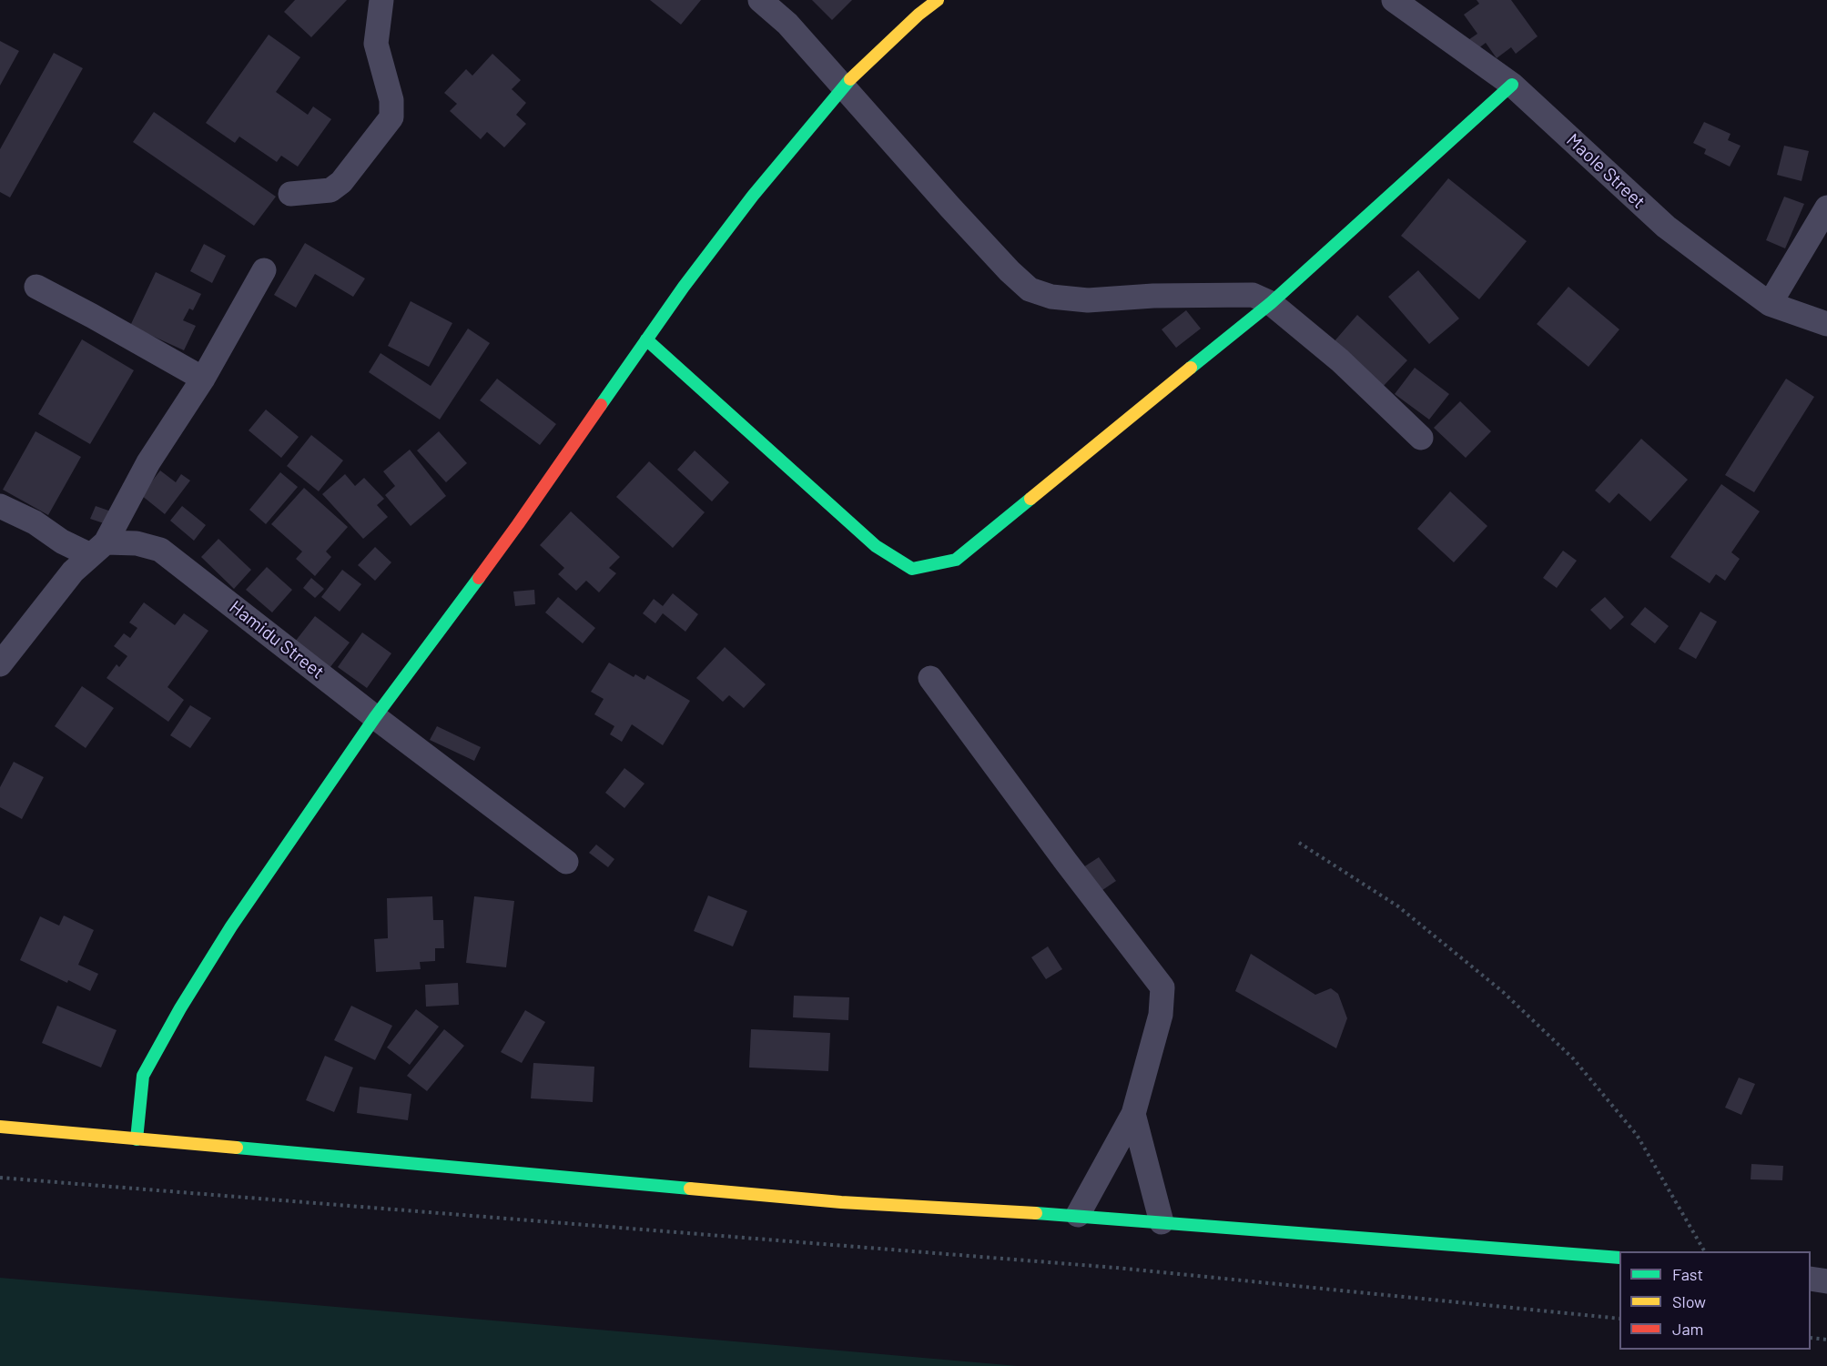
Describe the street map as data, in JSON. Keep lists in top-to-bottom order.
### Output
{
  "streets": {
    "street": ["Maole Street", "Hamidu Street"]
  },
  "legend": ["Fast", "Slow", "Jam"]
}
